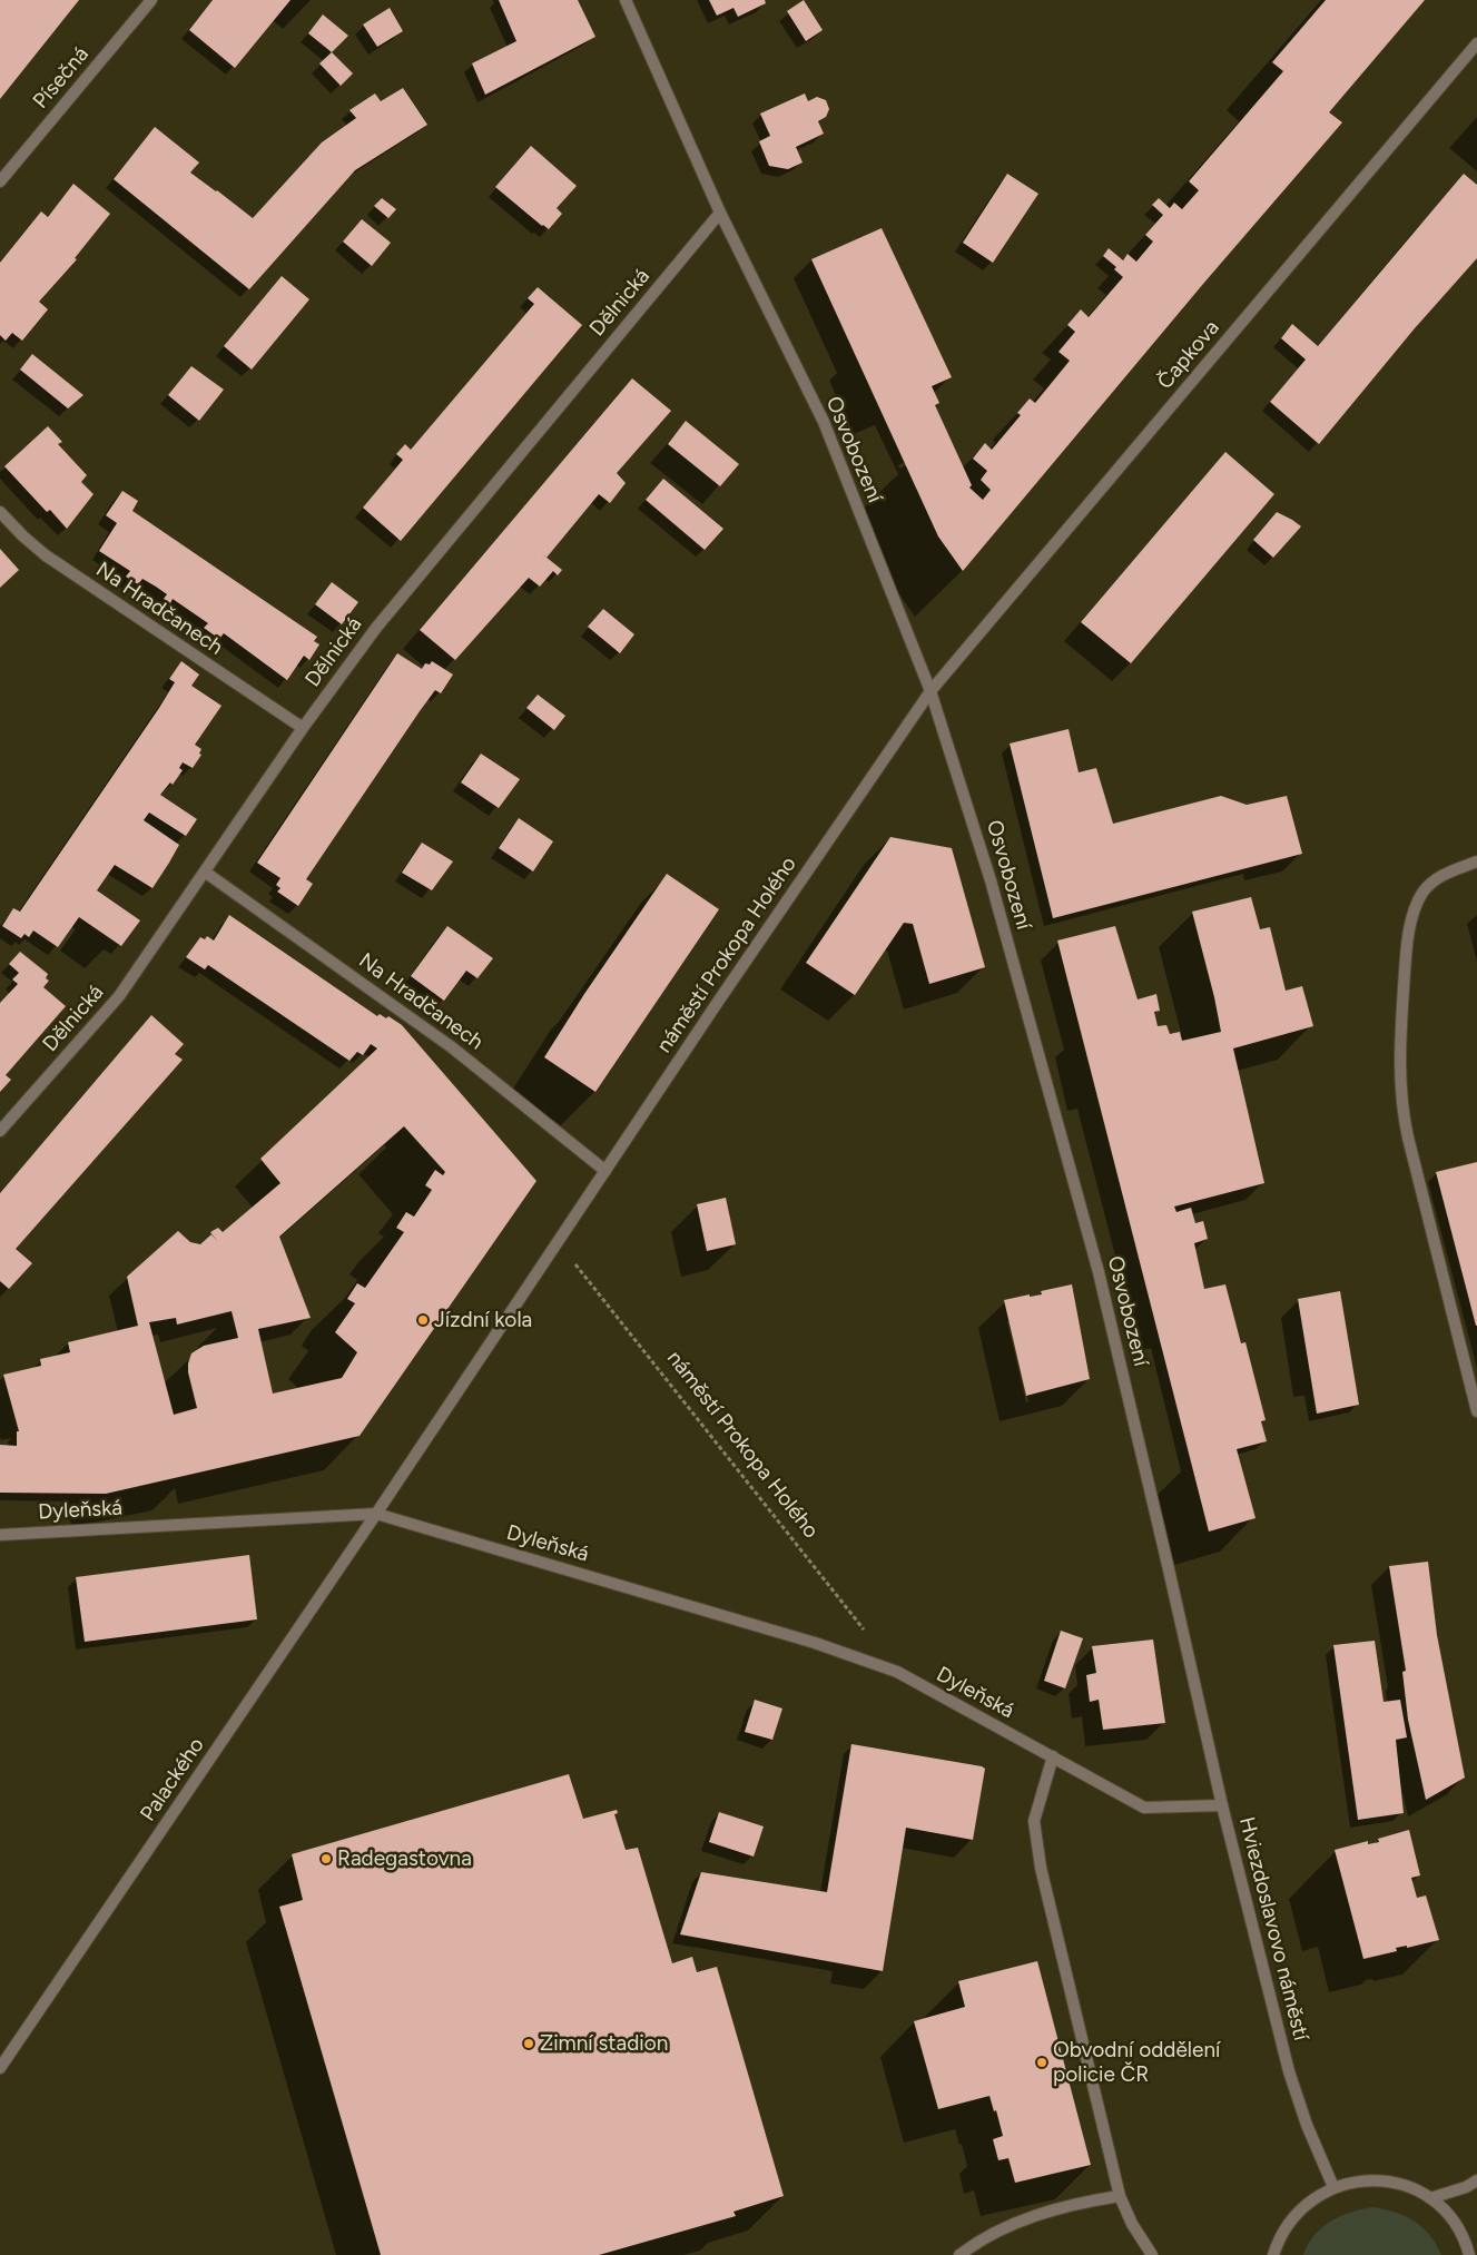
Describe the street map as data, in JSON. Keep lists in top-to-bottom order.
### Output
{
  "streets": {
    "street": [
      "Písečná",
      "Dělnická",
      "Čapkova",
      "Osvobození",
      "Na Hradčanech",
      "náměstí Prokopa Holého",
      "Dyleňská",
      "Palackého",
      "Hviezdoslavovo náměstí"
    ]
  },
  "crossings": [
    ["Dělnická", "Osvobození"],
    ["Dělnická", "Na Hradčanech"],
    ["Čapkova", "Osvobození"],
    ["Čapkova", "náměstí Prokopa Holého"],
    ["Osvobození", "náměstí Prokopa Holého"],
    ["Osvobození", "Hviezdoslavovo náměstí"],
    ["Na Hradčanech", "náměstí Prokopa Holého"],
    ["náměstí Prokopa Holého", "Dyleňská"],
    ["náměstí Prokopa Holého", "Palackého"],
    ["Dyleňská", "Palackého"],
    ["Dyleňská", "Hviezdoslavovo náměstí"]
  ],
  "places": [
    "Jízdní kola",
    "Radegastovna",
    "Zimní stadion",
    "Obvodní oddělení policie ČR"
  ]
}
